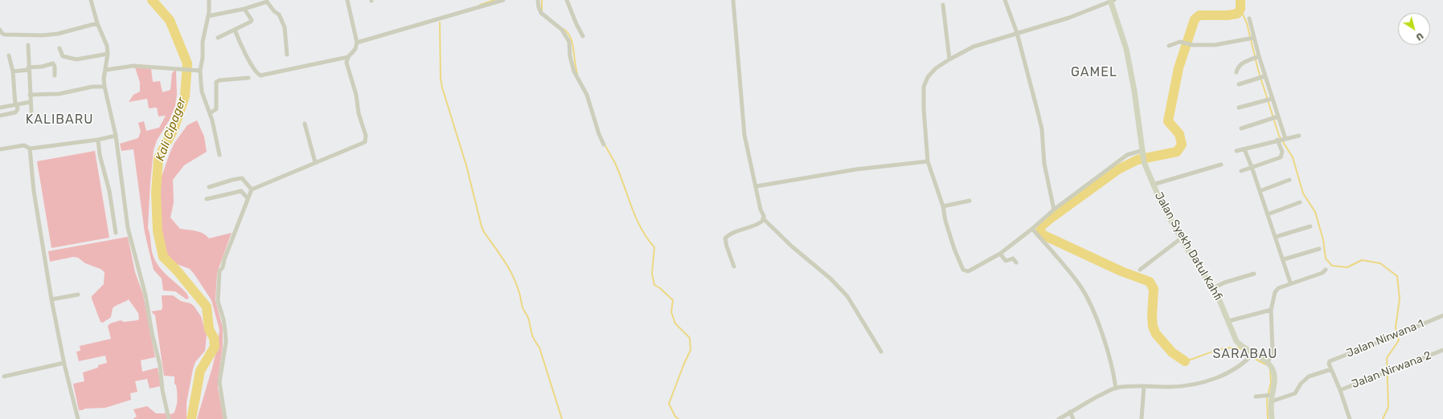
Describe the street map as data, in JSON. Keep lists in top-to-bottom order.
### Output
{
  "streets": {
    "street": ["Jalan Syekh Datul Kahfi", "Jalan Nirwana 1", "Jalan Nirwana 2"]
  },
  "districts": ["GAMEL", "KALIBARU", "SARABAU"],
  "water": ["Kali Cipager"],
  "north": "bottom right"
}
